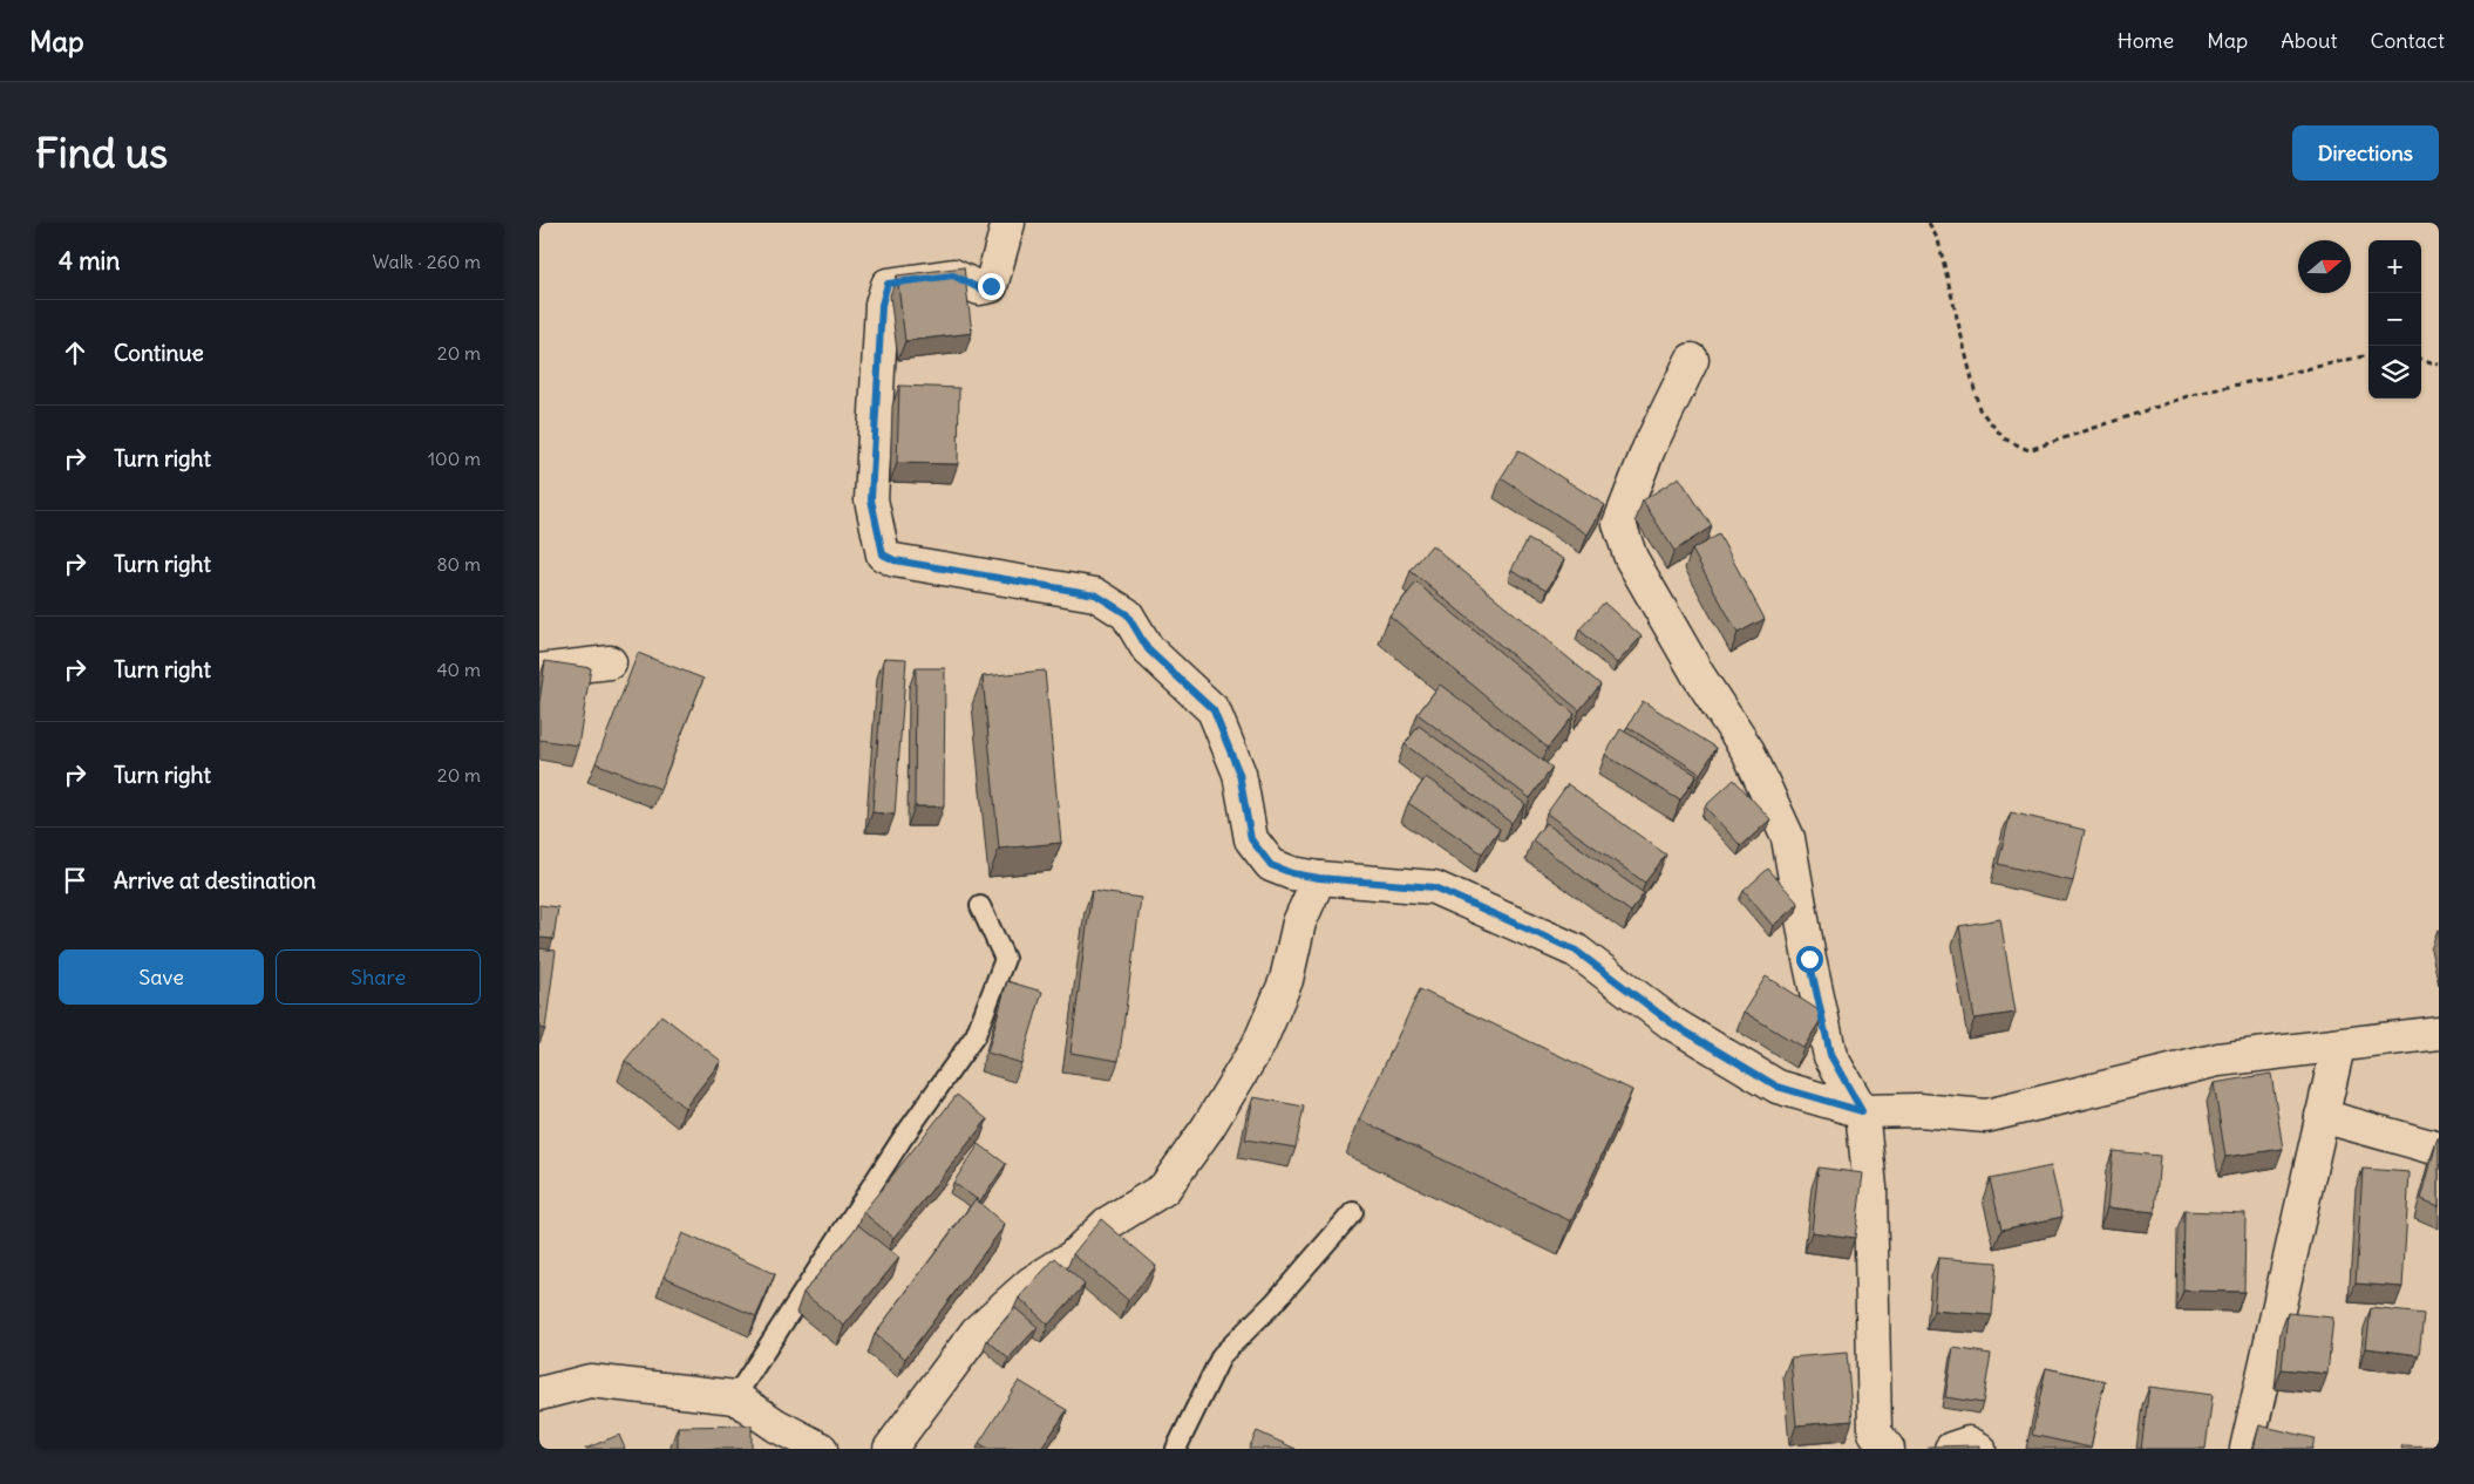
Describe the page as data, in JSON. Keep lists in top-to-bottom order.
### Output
{
  "north": "right",
  "page": {
    "header": "Map",
    "nav": [
      "Home",
      "Map",
      "About",
      "Contact"
    ],
    "buttons": [
      "Directions",
      ["Save", "Share"]
    ],
    "title": "Find us",
    "heading": ["4 min", "Walk · 260 m"],
    "map_buttons": ["+", "−"],
    "list": [
      ["Continue", "20 m"],
      ["Turn right", "100 m"],
      ["Turn right", "80 m"],
      ["Turn right", "40 m"],
      ["Turn right", "20 m"],
      "Arrive at destination"
    ]
  }
}
